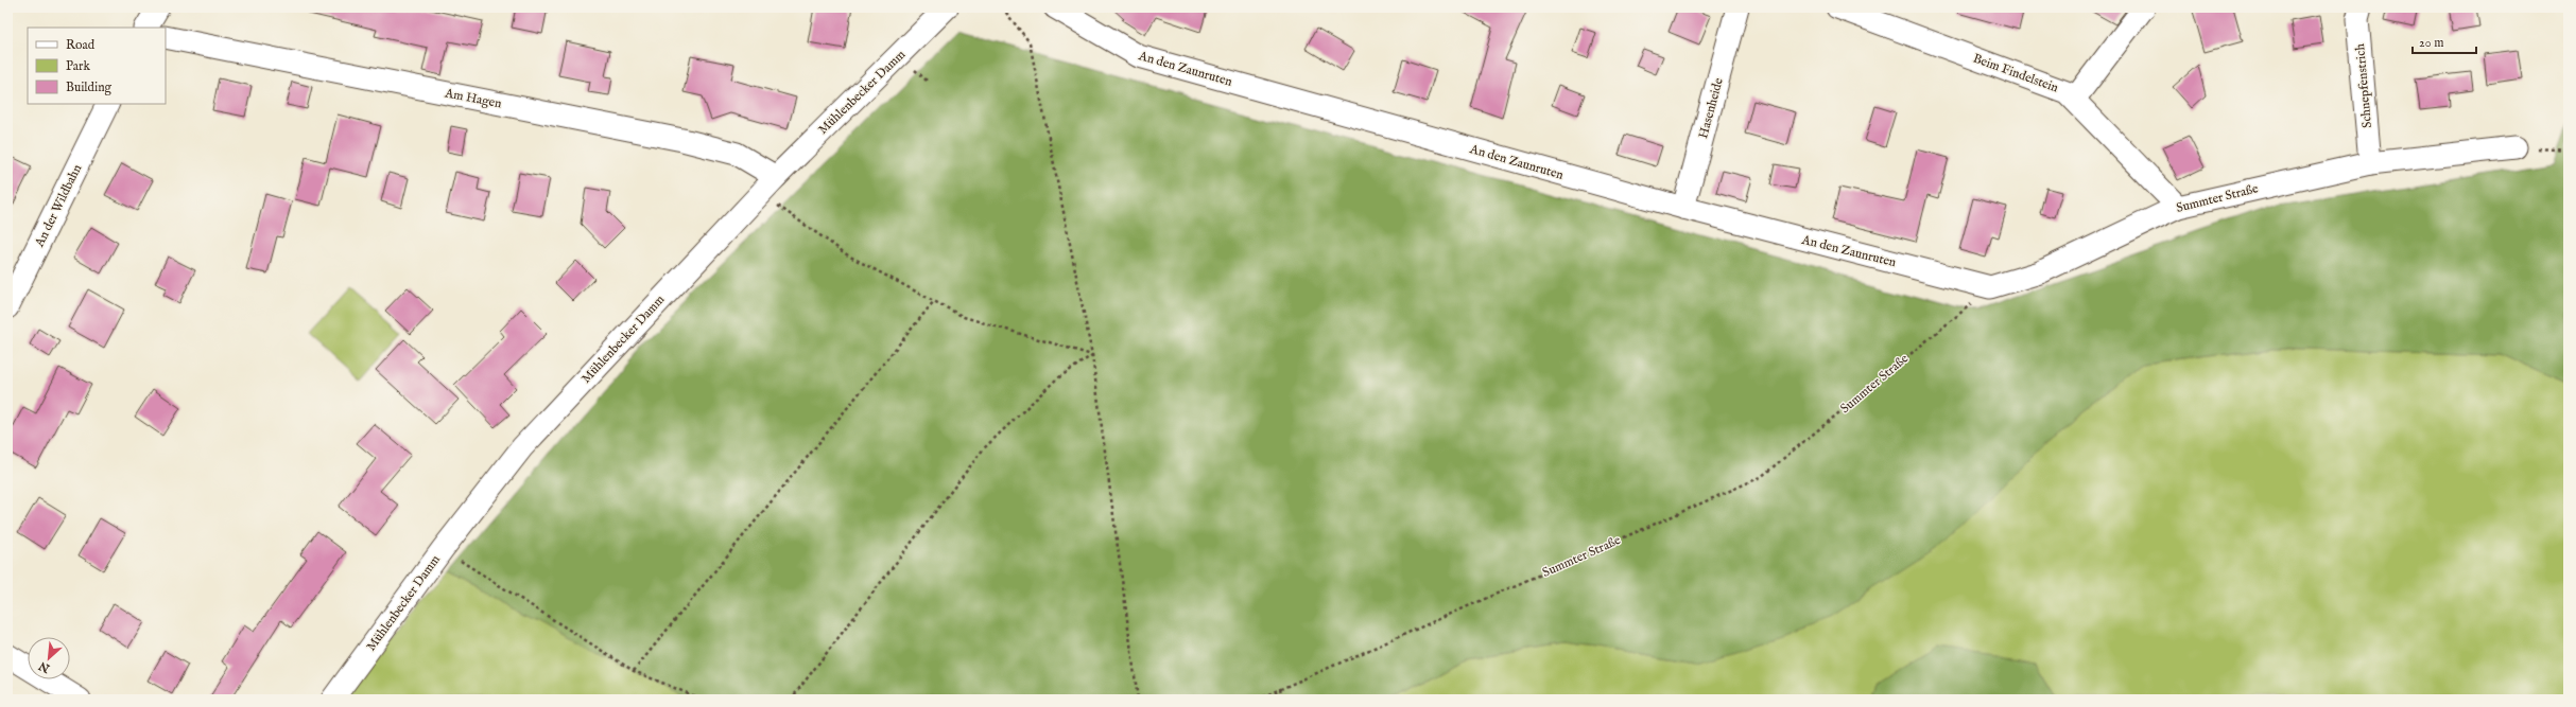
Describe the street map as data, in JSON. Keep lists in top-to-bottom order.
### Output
{
  "streets": {
    "street": [
      "An den Zaunruten",
      "Beim Findelstein",
      "Schnepfenstrich",
      "Mühlenbecker Damm",
      "Am Hagen",
      "Hasenheide",
      "Summter Straße",
      "An der Wildbahn"
    ]
  },
  "crossings": [
    ["An den Zaunruten", "Hasenheide"],
    ["An den Zaunruten", "Summter Straße"],
    ["Beim Findelstein", "Summter Straße"],
    ["Schnepfenstrich", "Summter Straße"],
    ["Mühlenbecker Damm", "Am Hagen"]
  ],
  "legend": ["Road", "Park", "Building"],
  "scale_bar": "20 m",
  "north": "bottom left"
}
